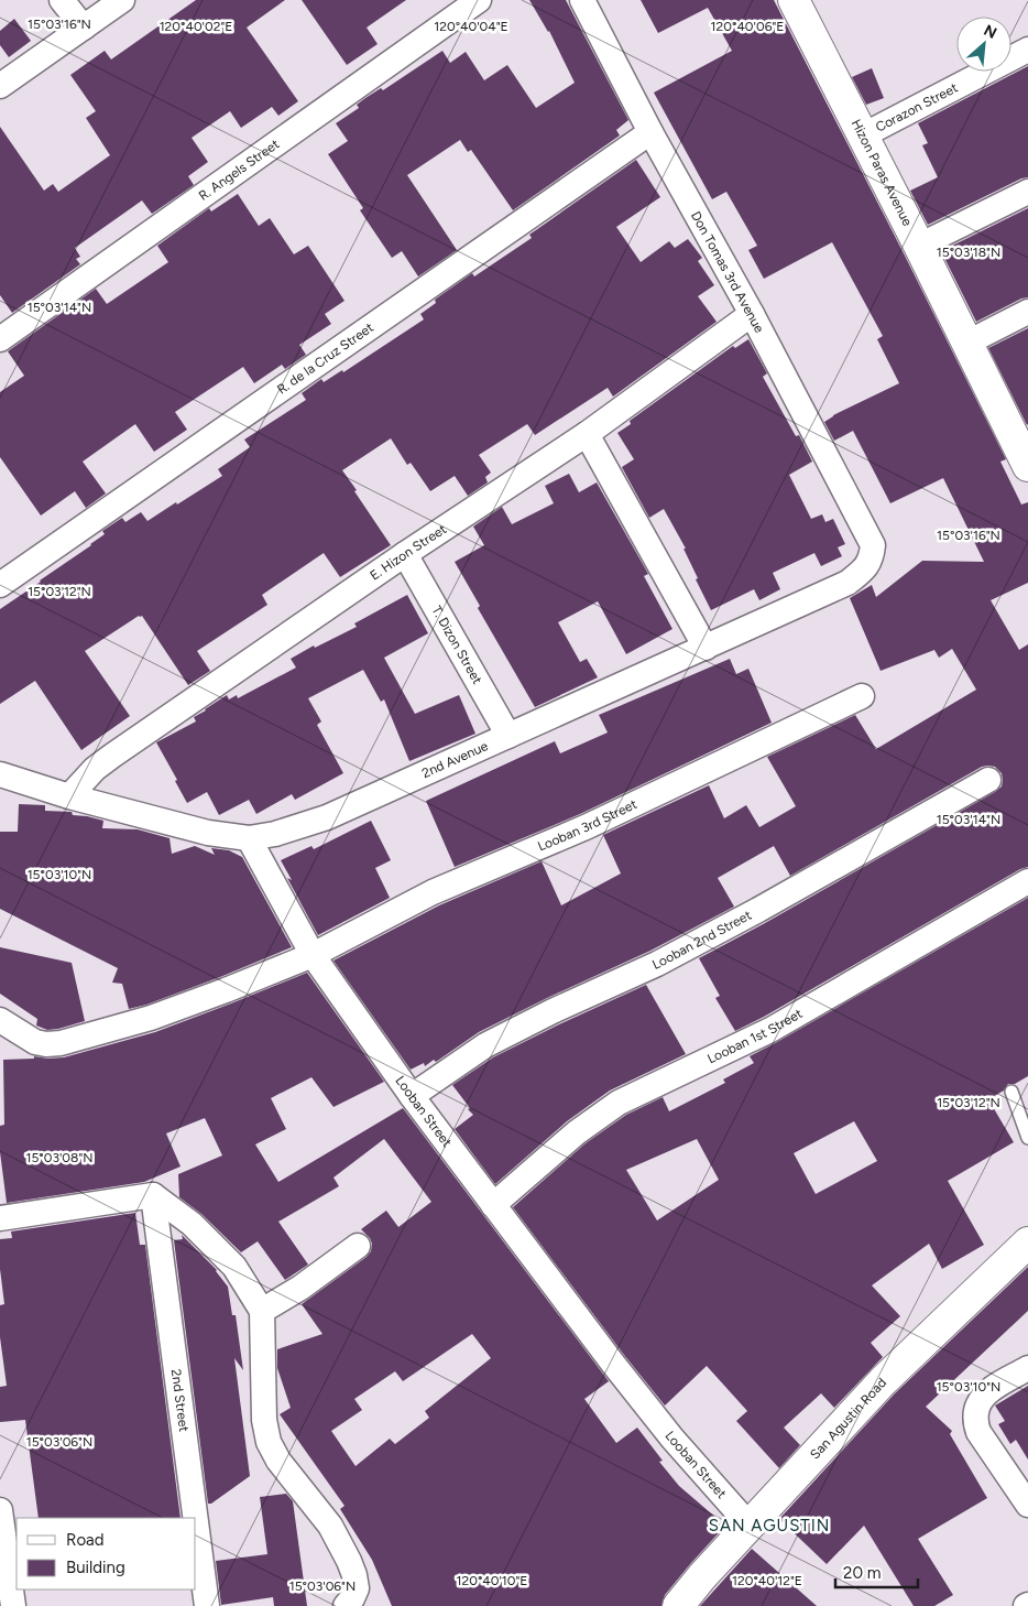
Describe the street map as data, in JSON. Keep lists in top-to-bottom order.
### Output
{
  "streets": {
    "street": [
      "Corazon Street",
      "R. Angels Street",
      "Hizon Paras Avenue",
      "Don Tomas 3rd Avenue",
      "R. de la Cruz Street",
      "E. Hizon Street",
      "T. Dizon Street",
      "2nd Avenue",
      "Looban 3rd Street",
      "Looban 2nd Street",
      "Looban 1st Street",
      "Looban Street",
      "2nd Street",
      "San Agustin Road"
    ]
  },
  "crossings": [
    ["Corazon Street", "Hizon Paras Avenue"],
    ["Don Tomas 3rd Avenue", "R. de la Cruz Street"],
    ["Don Tomas 3rd Avenue", "E. Hizon Street"],
    ["Don Tomas 3rd Avenue", "2nd Avenue"],
    ["E. Hizon Street", "T. Dizon Street"],
    ["E. Hizon Street", "2nd Avenue"],
    ["T. Dizon Street", "2nd Avenue"],
    ["2nd Avenue", "Looban Street"],
    ["Looban 3rd Street", "Looban Street"],
    ["Looban 2nd Street", "Looban Street"],
    ["Looban 1st Street", "Looban Street"],
    ["Looban Street", "San Agustin Road"]
  ],
  "districts": ["SAN AGUSTIN"],
  "legend": ["Road", "Building"],
  "scale_bar": "20 m",
  "north": "top right",
  "coordinates": [
    "15°03'16\"N",
    "120°40'02\"E",
    "120°40'04\"E",
    "120°40'06\"E",
    "15°03'18\"N",
    "15°03'14\"N",
    "15°03'12\"N",
    "15°03'10\"N",
    "15°03'08\"N",
    "15°03'06\"N",
    "120°40'10\"E",
    "120°40'12\"E"
  ]
}
